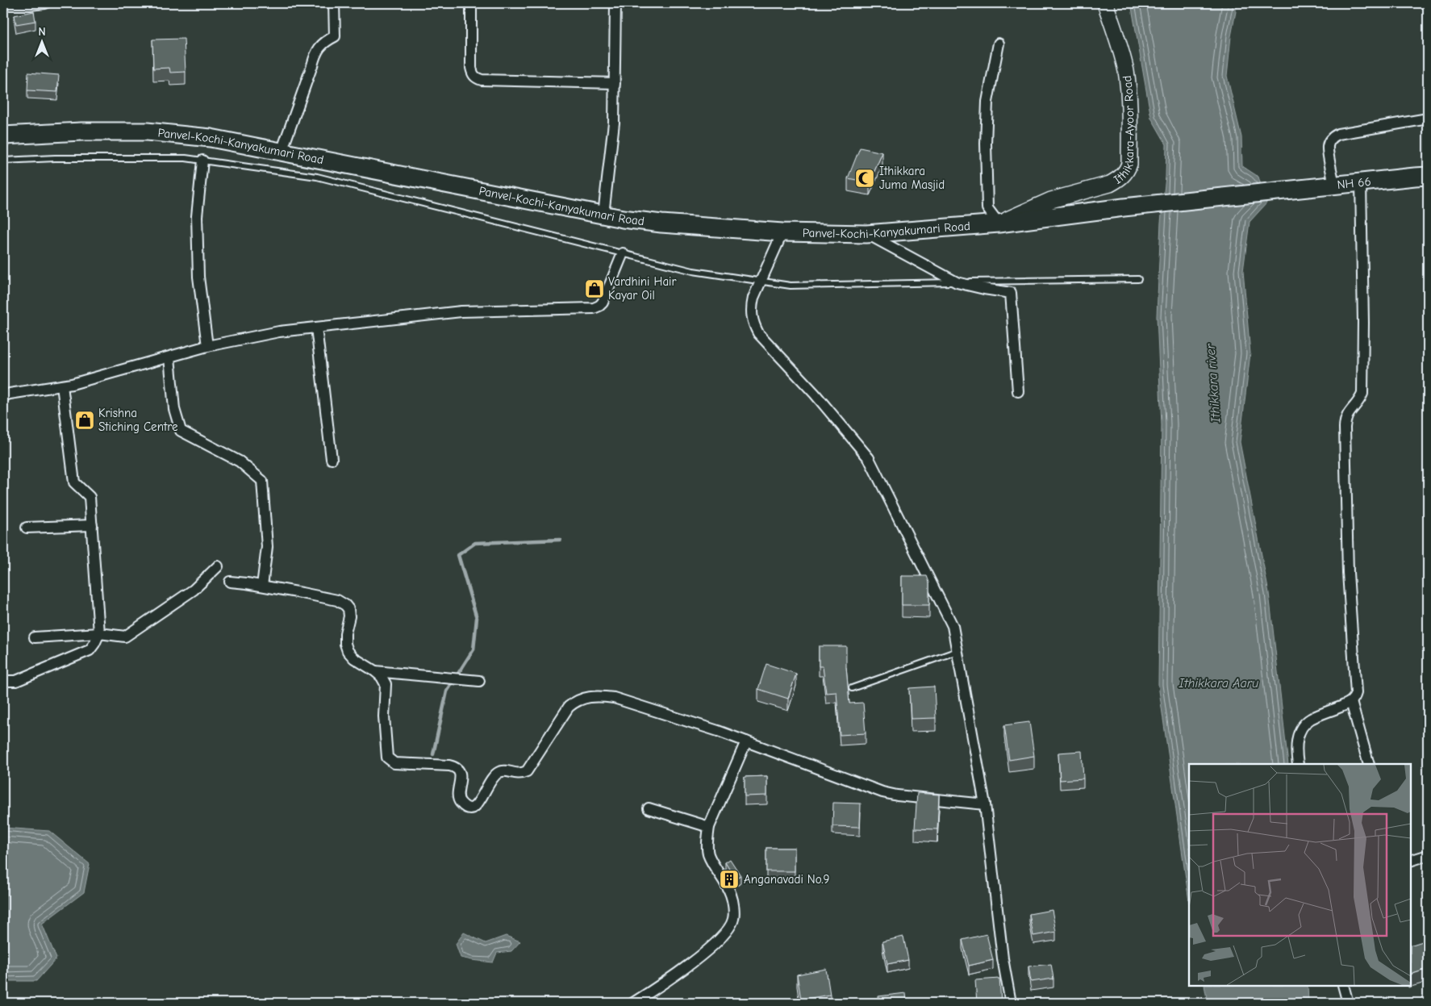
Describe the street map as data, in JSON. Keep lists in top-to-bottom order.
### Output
{
  "streets": {
    "highway": ["Panvel-Kochi-Kanyakumari Road", "NH 66"],
    "main road": ["Ithikkara-Ayoor Road"]
  },
  "crossings": [
    ["Ithikkara-Ayoor Road", "Panvel-Kochi-Kanyakumari Road"],
    ["Panvel-Kochi-Kanyakumari Road", "NH 66"]
  ],
  "water": ["Ithikkara river", "Ithikkara Aaru"],
  "places": {
    "mosque": ["Ithikkara Juma Masjid"],
    "shop": ["Vardhini Hair Kayar Oil", "Krishna Stiching Centre"],
    "building": ["Anganavadi No.9"]
  },
  "north": "top"
}
